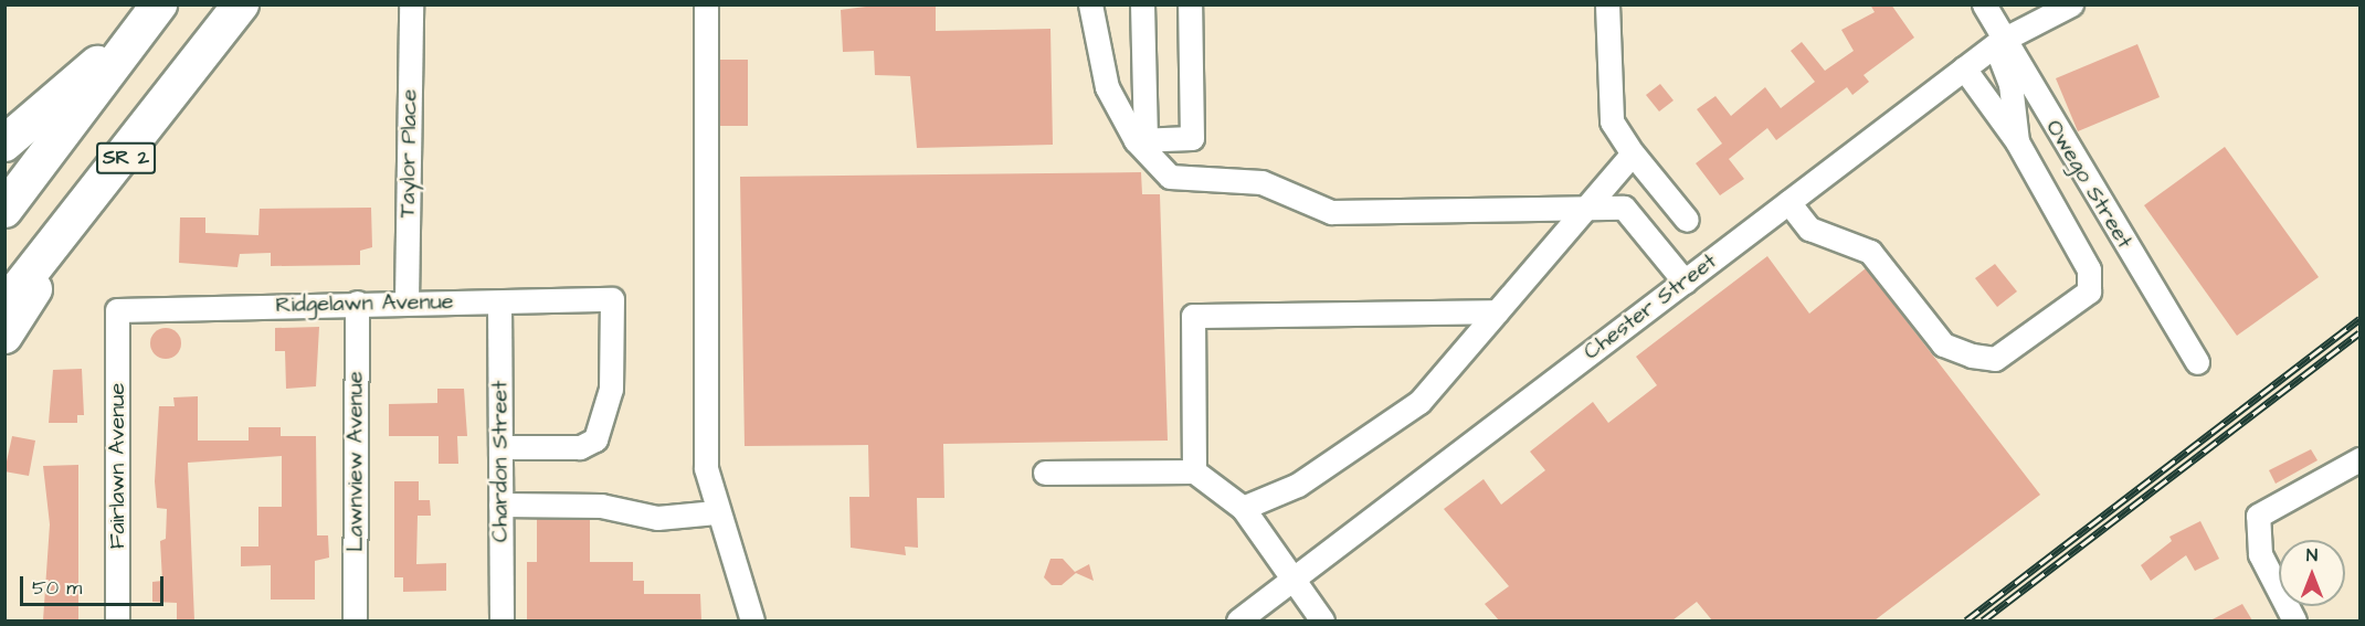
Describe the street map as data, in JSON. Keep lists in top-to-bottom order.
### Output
{
  "streets": {
    "highway": ["SR 2"],
    "street": [
      "Taylor Place",
      "Owego Street",
      "Ridgelawn Avenue",
      "Chester Street",
      "Lawnview Avenue",
      "Chardon Street",
      "Fairlawn Avenue"
    ]
  },
  "crossings": [
    ["Taylor Place", "Ridgelawn Avenue"],
    ["Owego Street", "Chester Street"],
    ["Ridgelawn Avenue", "Lawnview Avenue"],
    ["Ridgelawn Avenue", "Chardon Street"],
    ["Ridgelawn Avenue", "Fairlawn Avenue"]
  ],
  "scale_bar": "50 m",
  "north": "top"
}
